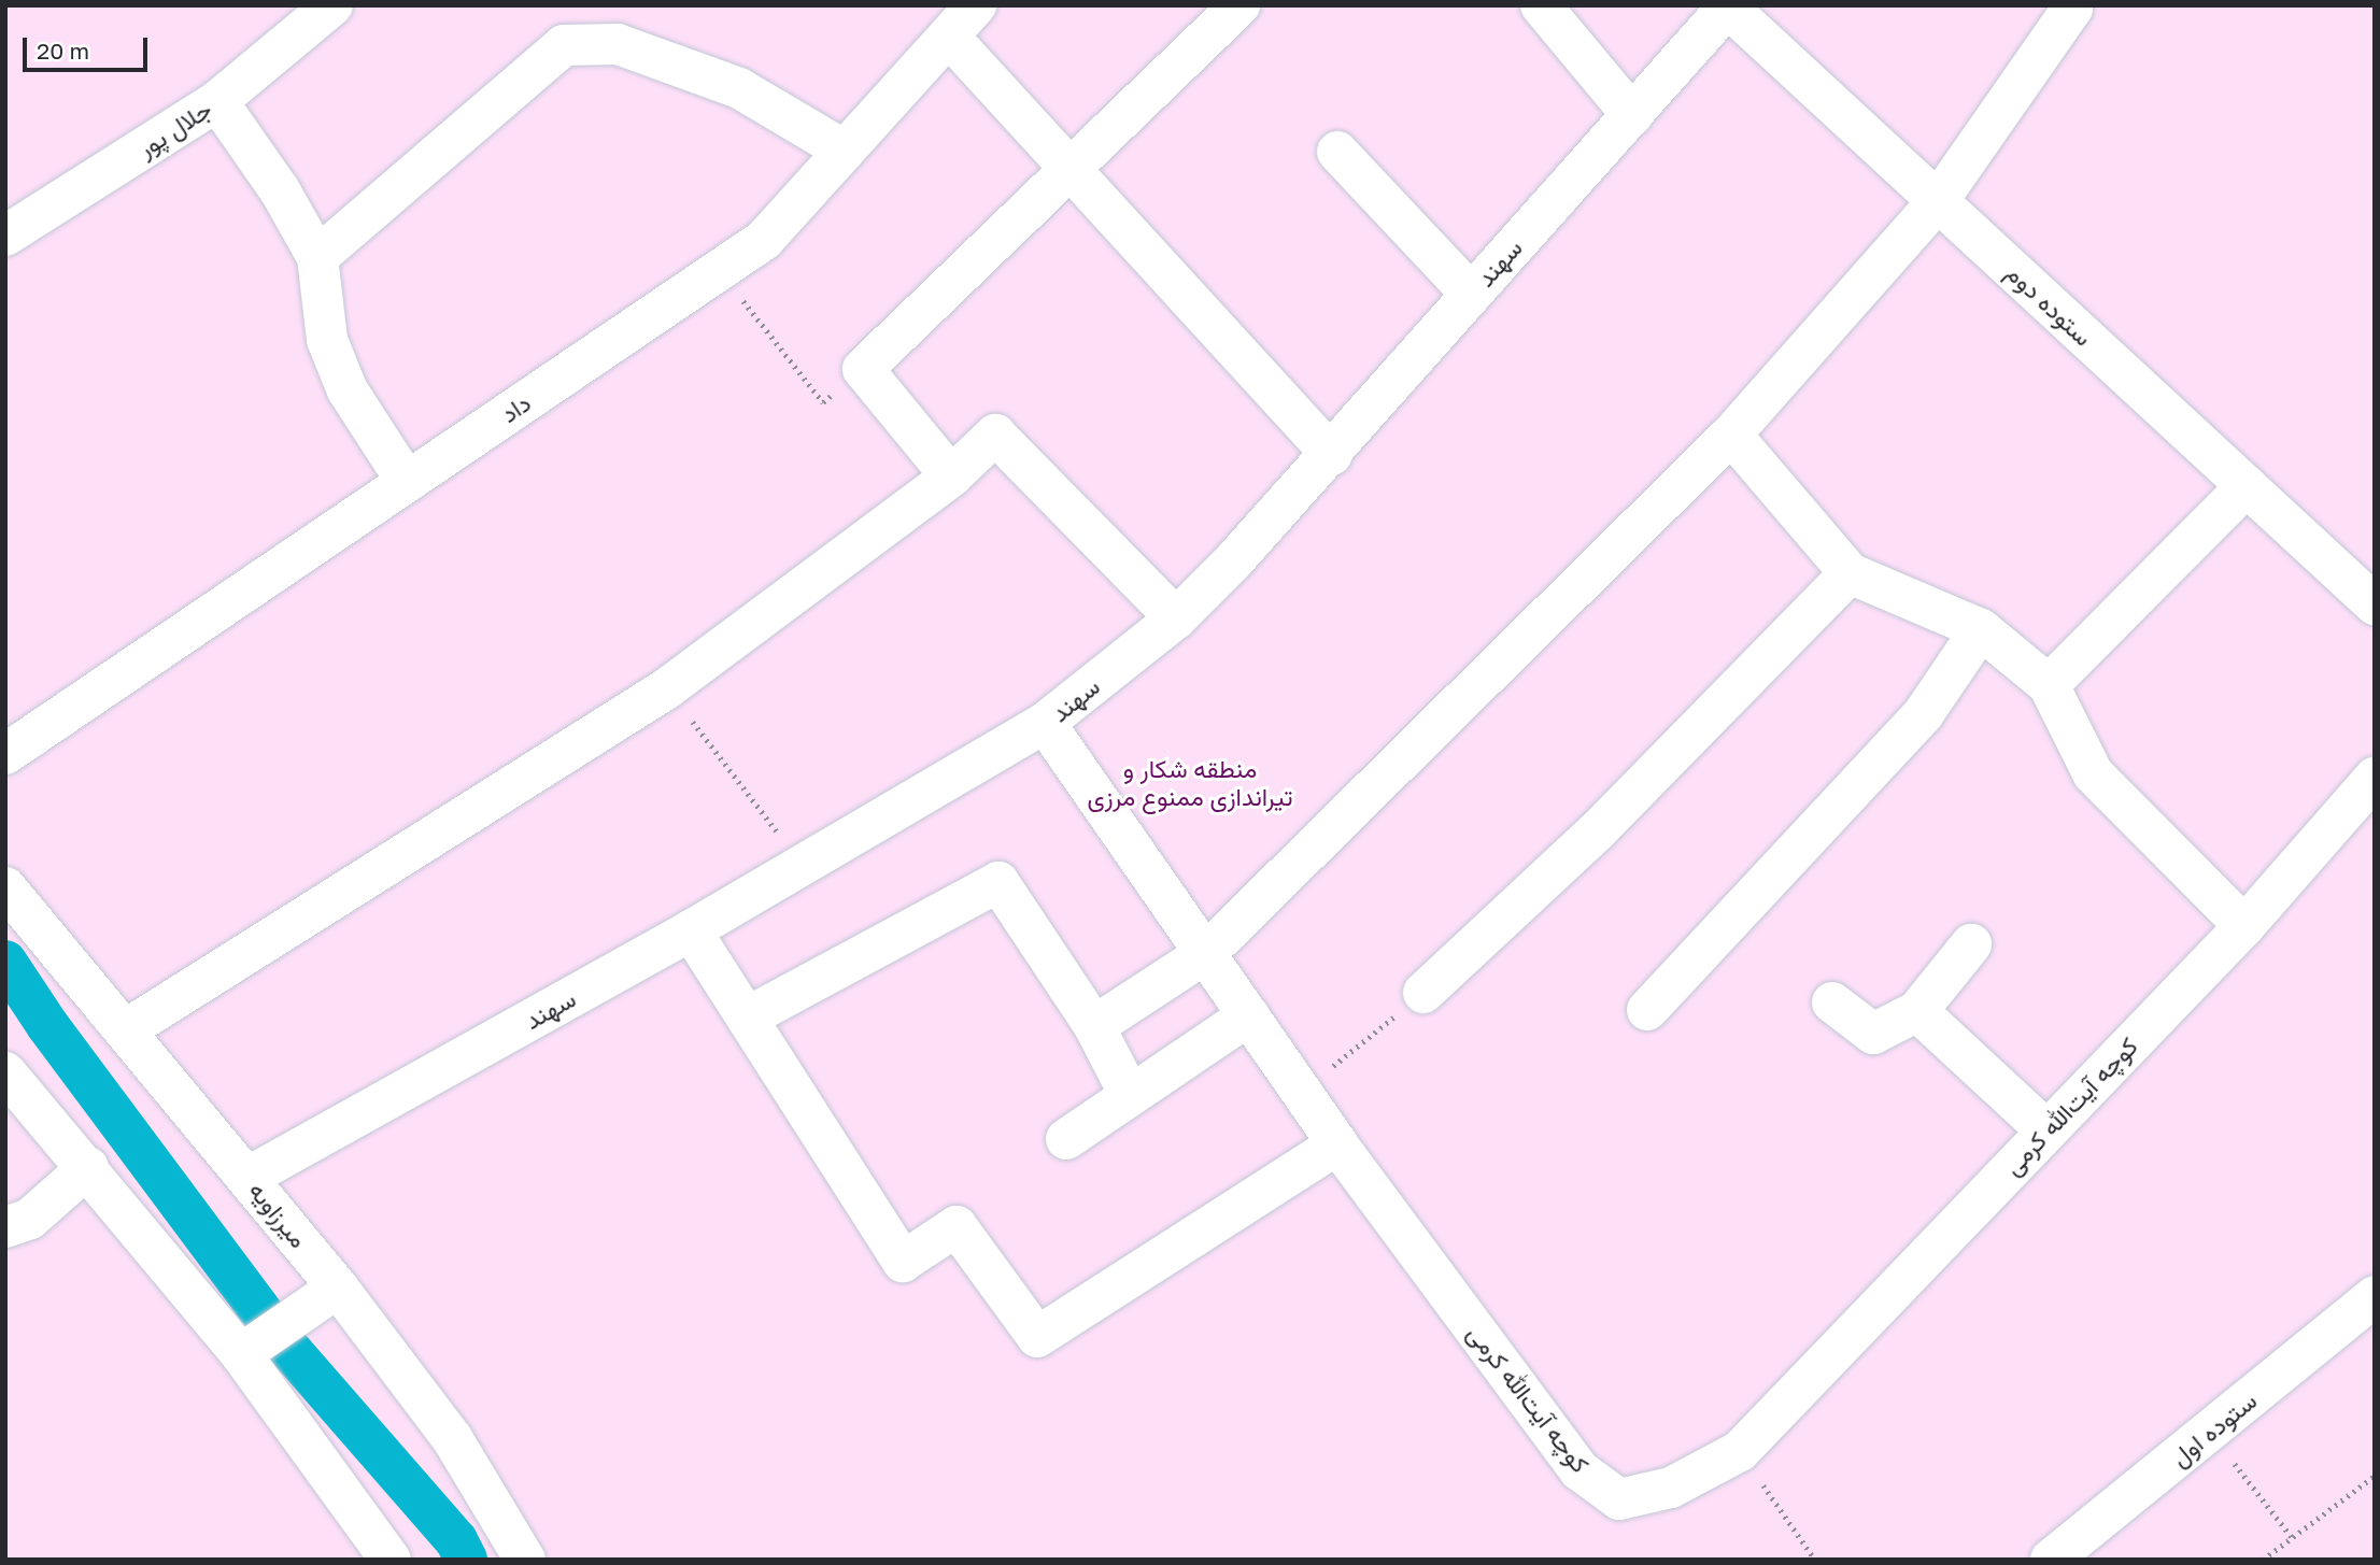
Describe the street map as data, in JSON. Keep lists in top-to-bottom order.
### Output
{
  "streets": {
    "street": [
      "جلال پور",
      "سهند",
      "ستوده دوم",
      "داد",
      "کوچه آیت‌الله کرمی",
      "میرزاویه",
      "ستوده اول"
    ]
  },
  "crossings": [
    ["سهند", "ستوده دوم"],
    ["سهند", "کوچه آیت‌الله کرمی"],
    ["سهند", "میرزاویه"]
  ],
  "parks": ["منطقه شکار و تیراندازی ممنوع مرزی"],
  "scale_bar": "20 m"
}
